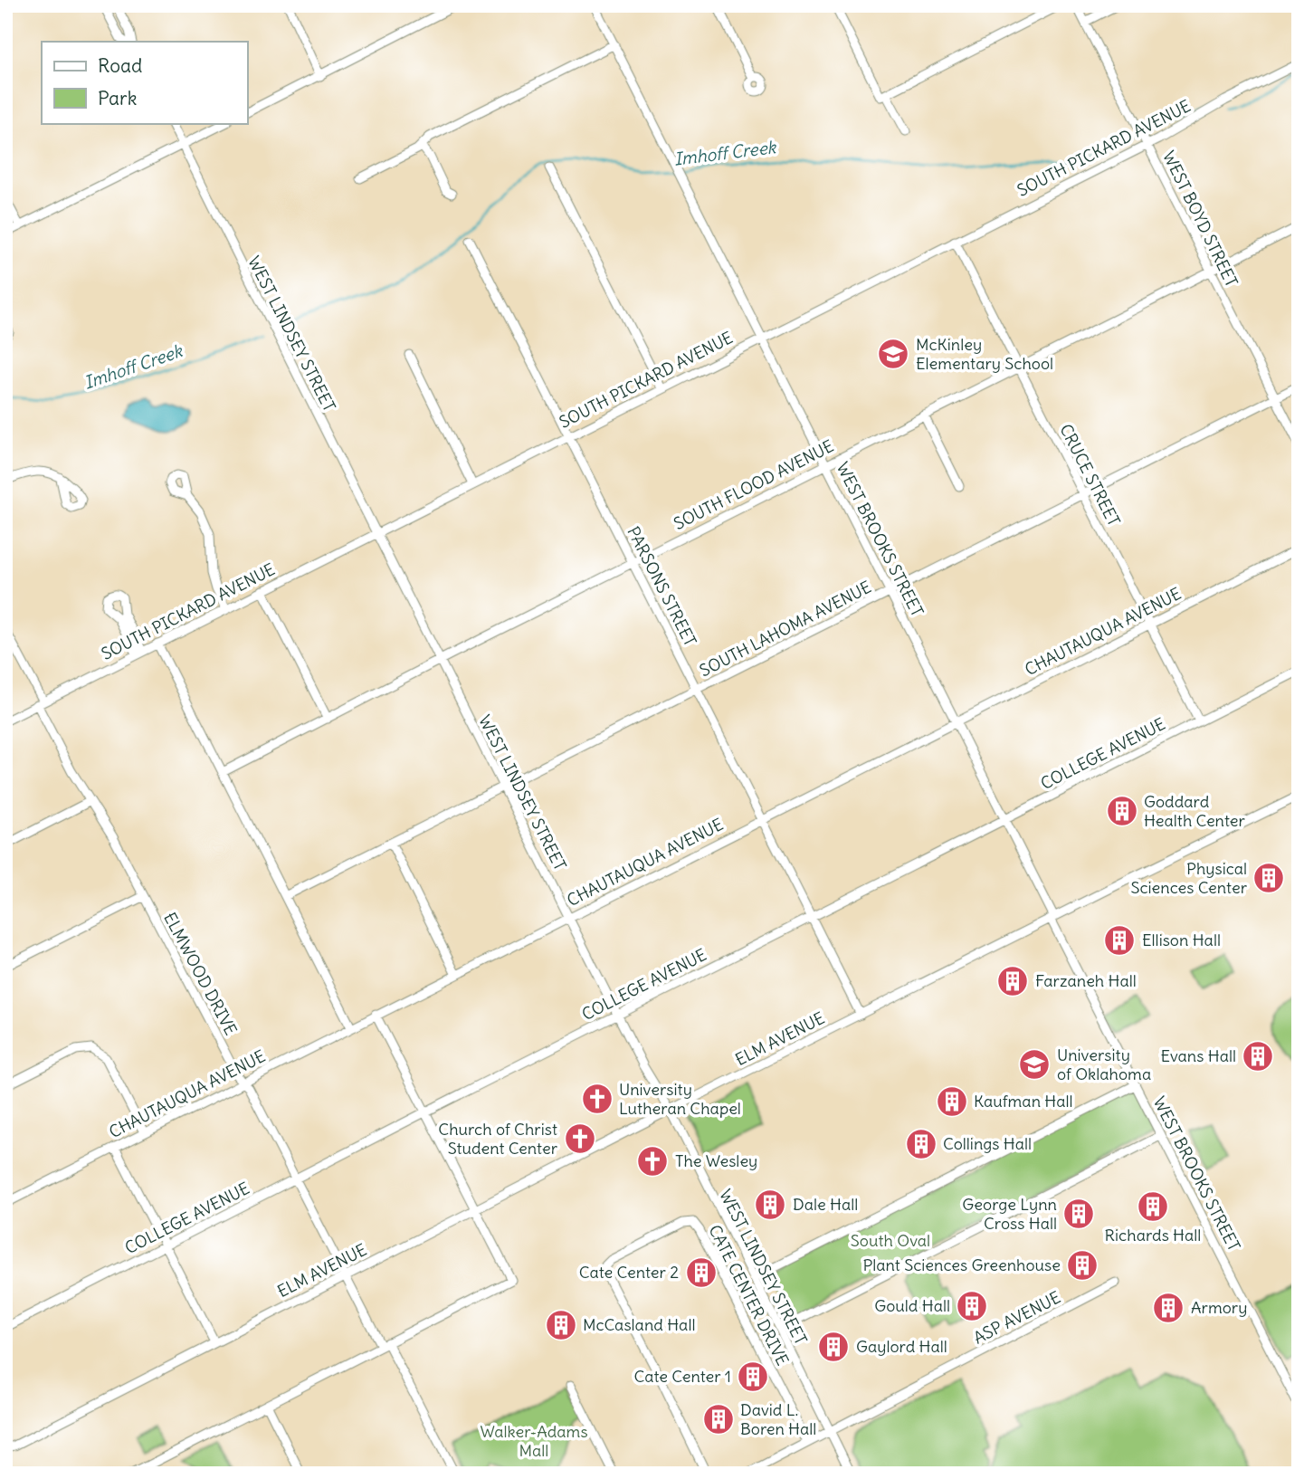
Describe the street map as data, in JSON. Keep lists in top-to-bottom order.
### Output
{
  "streets": {
    "street": [
      "SOUTH PICKARD AVENUE",
      "WEST BOYD STREET",
      "WEST LINDSEY STREET",
      "CRUCE STREET",
      "SOUTH FLOOD AVENUE",
      "WEST BROOKS STREET",
      "PARSONS STREET",
      "SOUTH LAHOMA AVENUE",
      "CHAUTAUQUA AVENUE",
      "COLLEGE AVENUE",
      "ELMWOOD DRIVE",
      "ELM AVENUE",
      "CATE CENTER DRIVE",
      "ASP AVENUE"
    ]
  },
  "crossings": [
    ["SOUTH PICKARD AVENUE", "WEST BOYD STREET"],
    ["SOUTH PICKARD AVENUE", "WEST LINDSEY STREET"],
    ["SOUTH PICKARD AVENUE", "CRUCE STREET"],
    ["SOUTH PICKARD AVENUE", "WEST BROOKS STREET"],
    ["SOUTH PICKARD AVENUE", "PARSONS STREET"],
    ["SOUTH PICKARD AVENUE", "ELMWOOD DRIVE"],
    ["WEST BOYD STREET", "SOUTH FLOOD AVENUE"],
    ["WEST BOYD STREET", "SOUTH LAHOMA AVENUE"],
    ["WEST LINDSEY STREET", "SOUTH FLOOD AVENUE"],
    ["WEST LINDSEY STREET", "SOUTH LAHOMA AVENUE"],
    ["WEST LINDSEY STREET", "CHAUTAUQUA AVENUE"],
    ["WEST LINDSEY STREET", "COLLEGE AVENUE"],
    ["WEST LINDSEY STREET", "ELM AVENUE"],
    ["WEST LINDSEY STREET", "ASP AVENUE"],
    ["CRUCE STREET", "SOUTH FLOOD AVENUE"],
    ["CRUCE STREET", "SOUTH LAHOMA AVENUE"],
    ["CRUCE STREET", "CHAUTAUQUA AVENUE"],
    ["CRUCE STREET", "COLLEGE AVENUE"],
    ["SOUTH FLOOD AVENUE", "WEST BROOKS STREET"],
    ["SOUTH FLOOD AVENUE", "PARSONS STREET"],
    ["WEST BROOKS STREET", "SOUTH LAHOMA AVENUE"],
    ["WEST BROOKS STREET", "CHAUTAUQUA AVENUE"],
    ["WEST BROOKS STREET", "COLLEGE AVENUE"],
    ["WEST BROOKS STREET", "ELM AVENUE"],
    ["PARSONS STREET", "SOUTH LAHOMA AVENUE"],
    ["PARSONS STREET", "CHAUTAUQUA AVENUE"],
    ["PARSONS STREET", "COLLEGE AVENUE"],
    ["PARSONS STREET", "ELM AVENUE"],
    ["CHAUTAUQUA AVENUE", "ELMWOOD DRIVE"],
    ["COLLEGE AVENUE", "ELMWOOD DRIVE"],
    ["ELMWOOD DRIVE", "ELM AVENUE"],
    ["CATE CENTER DRIVE", "ASP AVENUE"]
  ],
  "water": ["Imhoff Creek"],
  "parks": ["South Oval", "Walker-Adams Mall"],
  "places": {
    "school or university": ["McKinley Elementary School", "University of Oklahoma"],
    "building": [
      "Goddard Health Center",
      "Physical Sciences Center",
      "Ellison Hall",
      "Farzaneh Hall",
      "Evans Hall",
      "Kaufman Hall",
      "Collings Hall",
      "Dale Hall",
      "Richards Hall",
      "George Lynn Cross Hall",
      "Plant Sciences Greenhouse",
      "Cate Center 2",
      "Gould Hall",
      "Armory",
      "McCasland Hall",
      "Gaylord Hall",
      "Cate Center 1",
      "David L. Boren Hall"
    ],
    "church": ["University Lutheran Chapel", "Church of Christ Student Center", "The Wesley"]
  },
  "legend": ["Road", "Park"]
}
